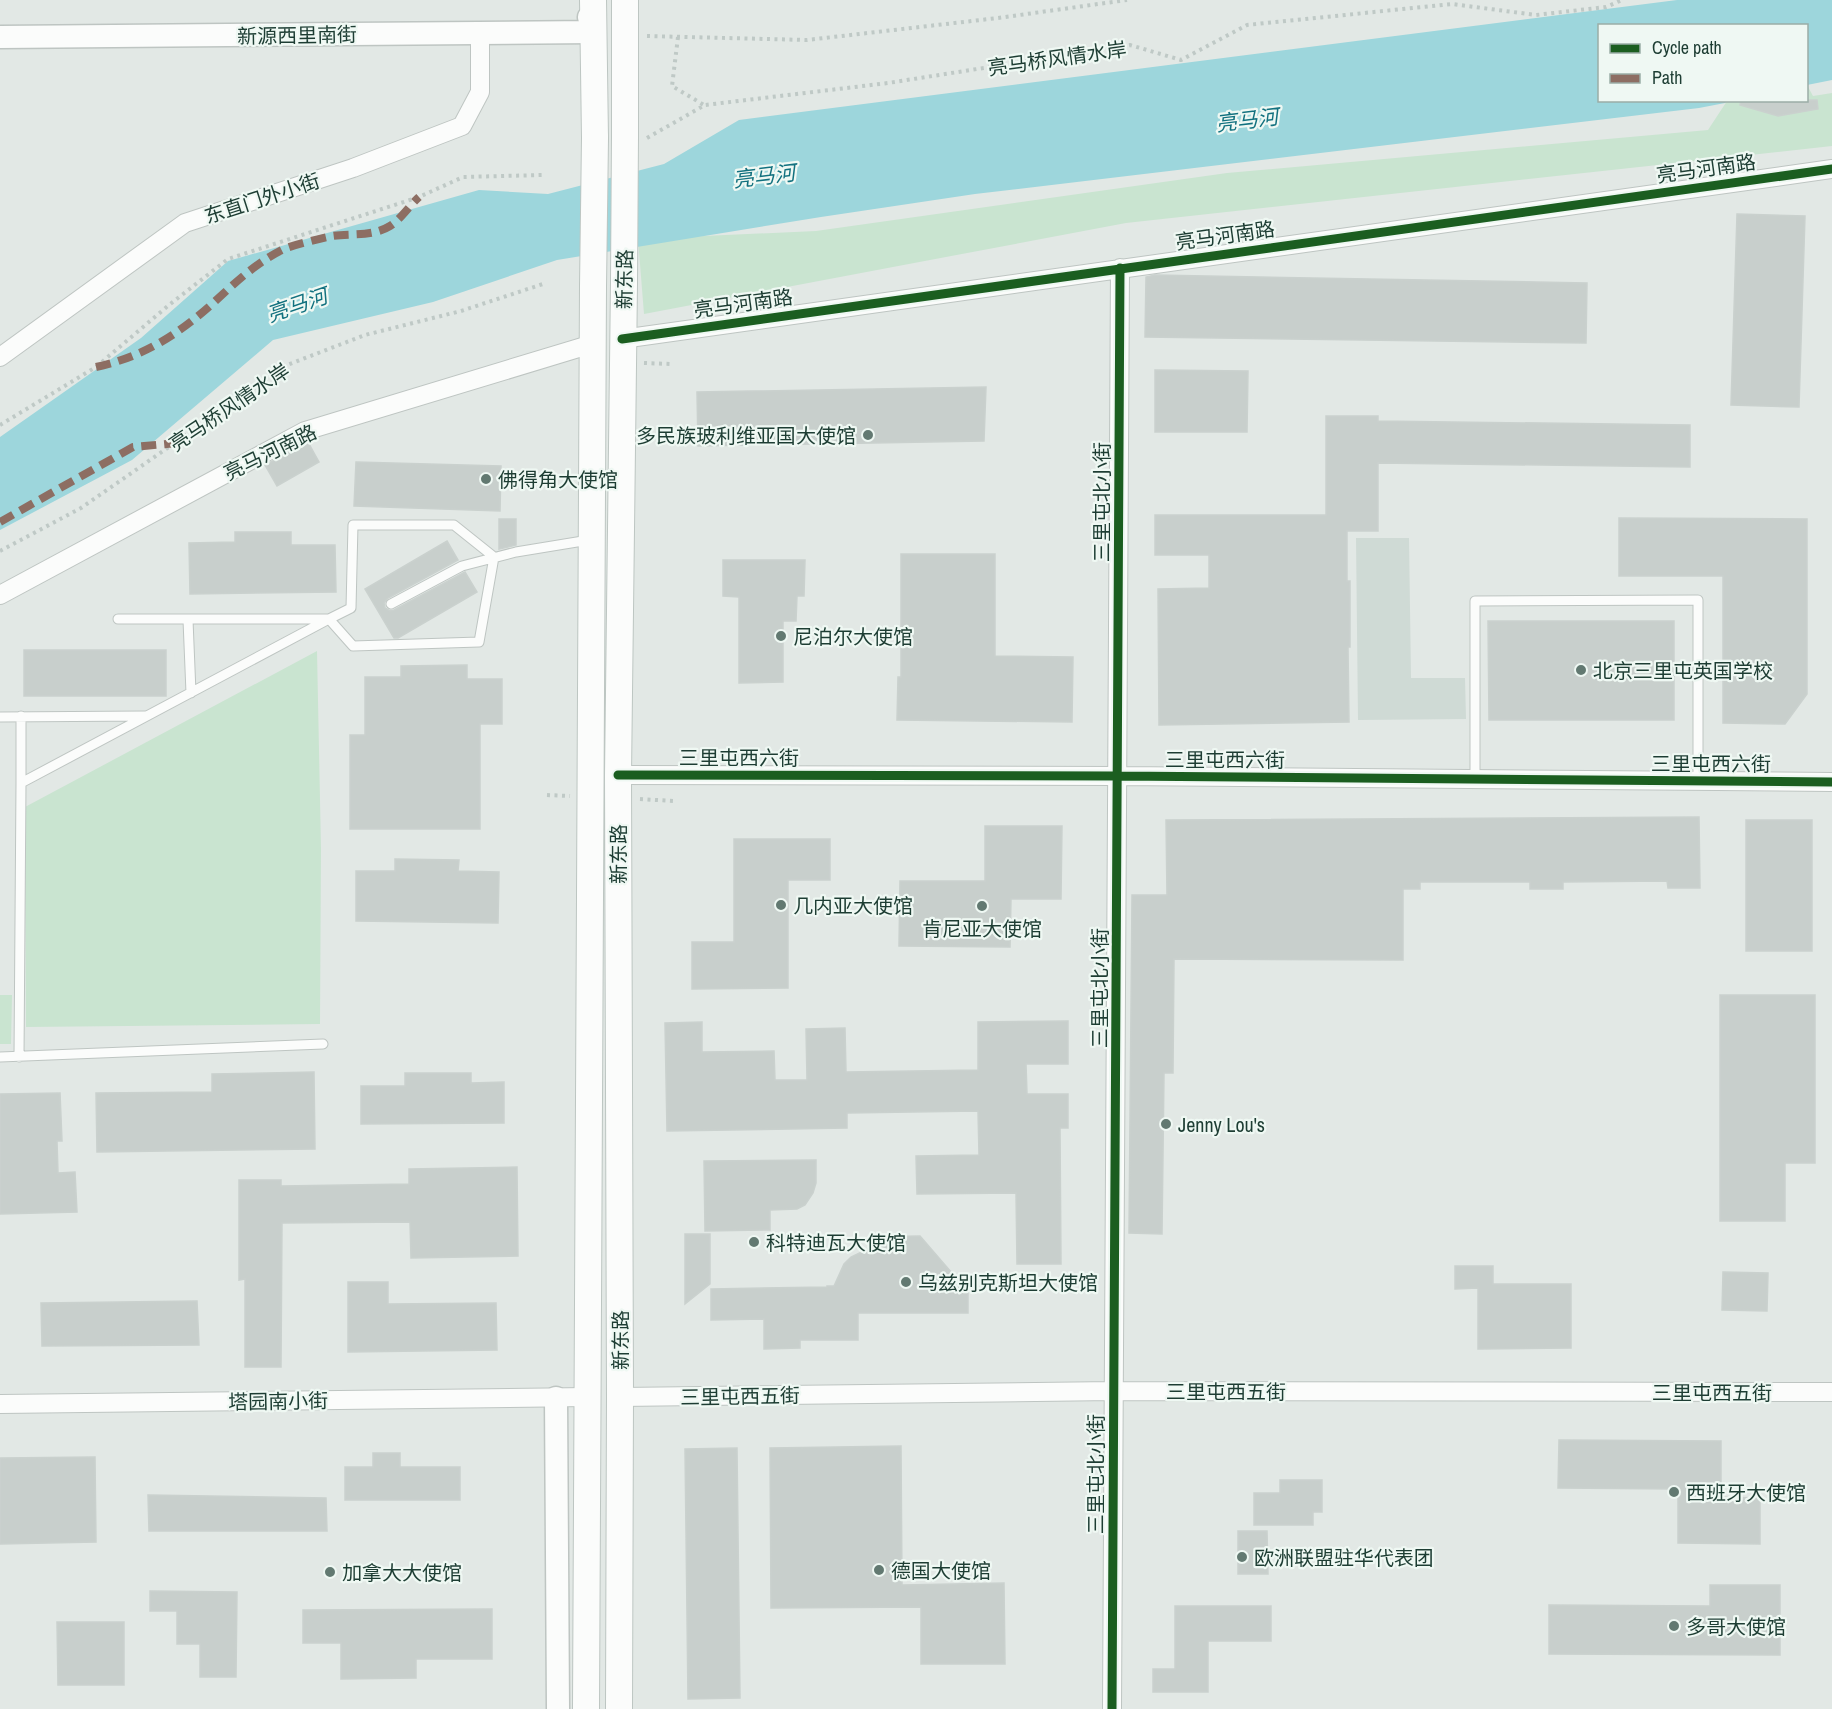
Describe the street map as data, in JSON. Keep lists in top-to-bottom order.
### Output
{
  "streets": {
    "main road": ["新东路"],
    "street": [
      "新源西里南街",
      "亮马河南路",
      "东直门外小街",
      "三里屯北小街",
      "三里屯西六街",
      "三里屯西五街",
      "塔园南小街"
    ],
    "path": ["亮马桥风情水岸"]
  },
  "crossings": [
    ["新源西里南街", "东直门外小街"],
    ["新源西里南街", "新东路"],
    ["亮马桥风情水岸", "新东路"],
    ["亮马河南路", "新东路"],
    ["亮马河南路", "三里屯北小街"],
    ["新东路", "三里屯西六街"],
    ["新东路", "三里屯西五街"],
    ["新东路", "塔园南小街"],
    ["三里屯北小街", "三里屯西六街"],
    ["三里屯北小街", "三里屯西五街"]
  ],
  "water": ["亮马河"],
  "places": [
    "多民族玻利维亚国大使馆",
    "佛得角大使馆",
    "尼泊尔大使馆",
    "北京三里屯英国学校",
    "几内亚大使馆",
    "肯尼亚大使馆",
    "Jenny Lou's",
    "科特迪瓦大使馆",
    "乌兹别克斯坦大使馆",
    "西班牙大使馆",
    "欧洲联盟驻华代表团",
    "德国大使馆",
    "加拿大大使馆",
    "多哥大使馆"
  ],
  "legend": ["Cycle path", "Path"]
}
